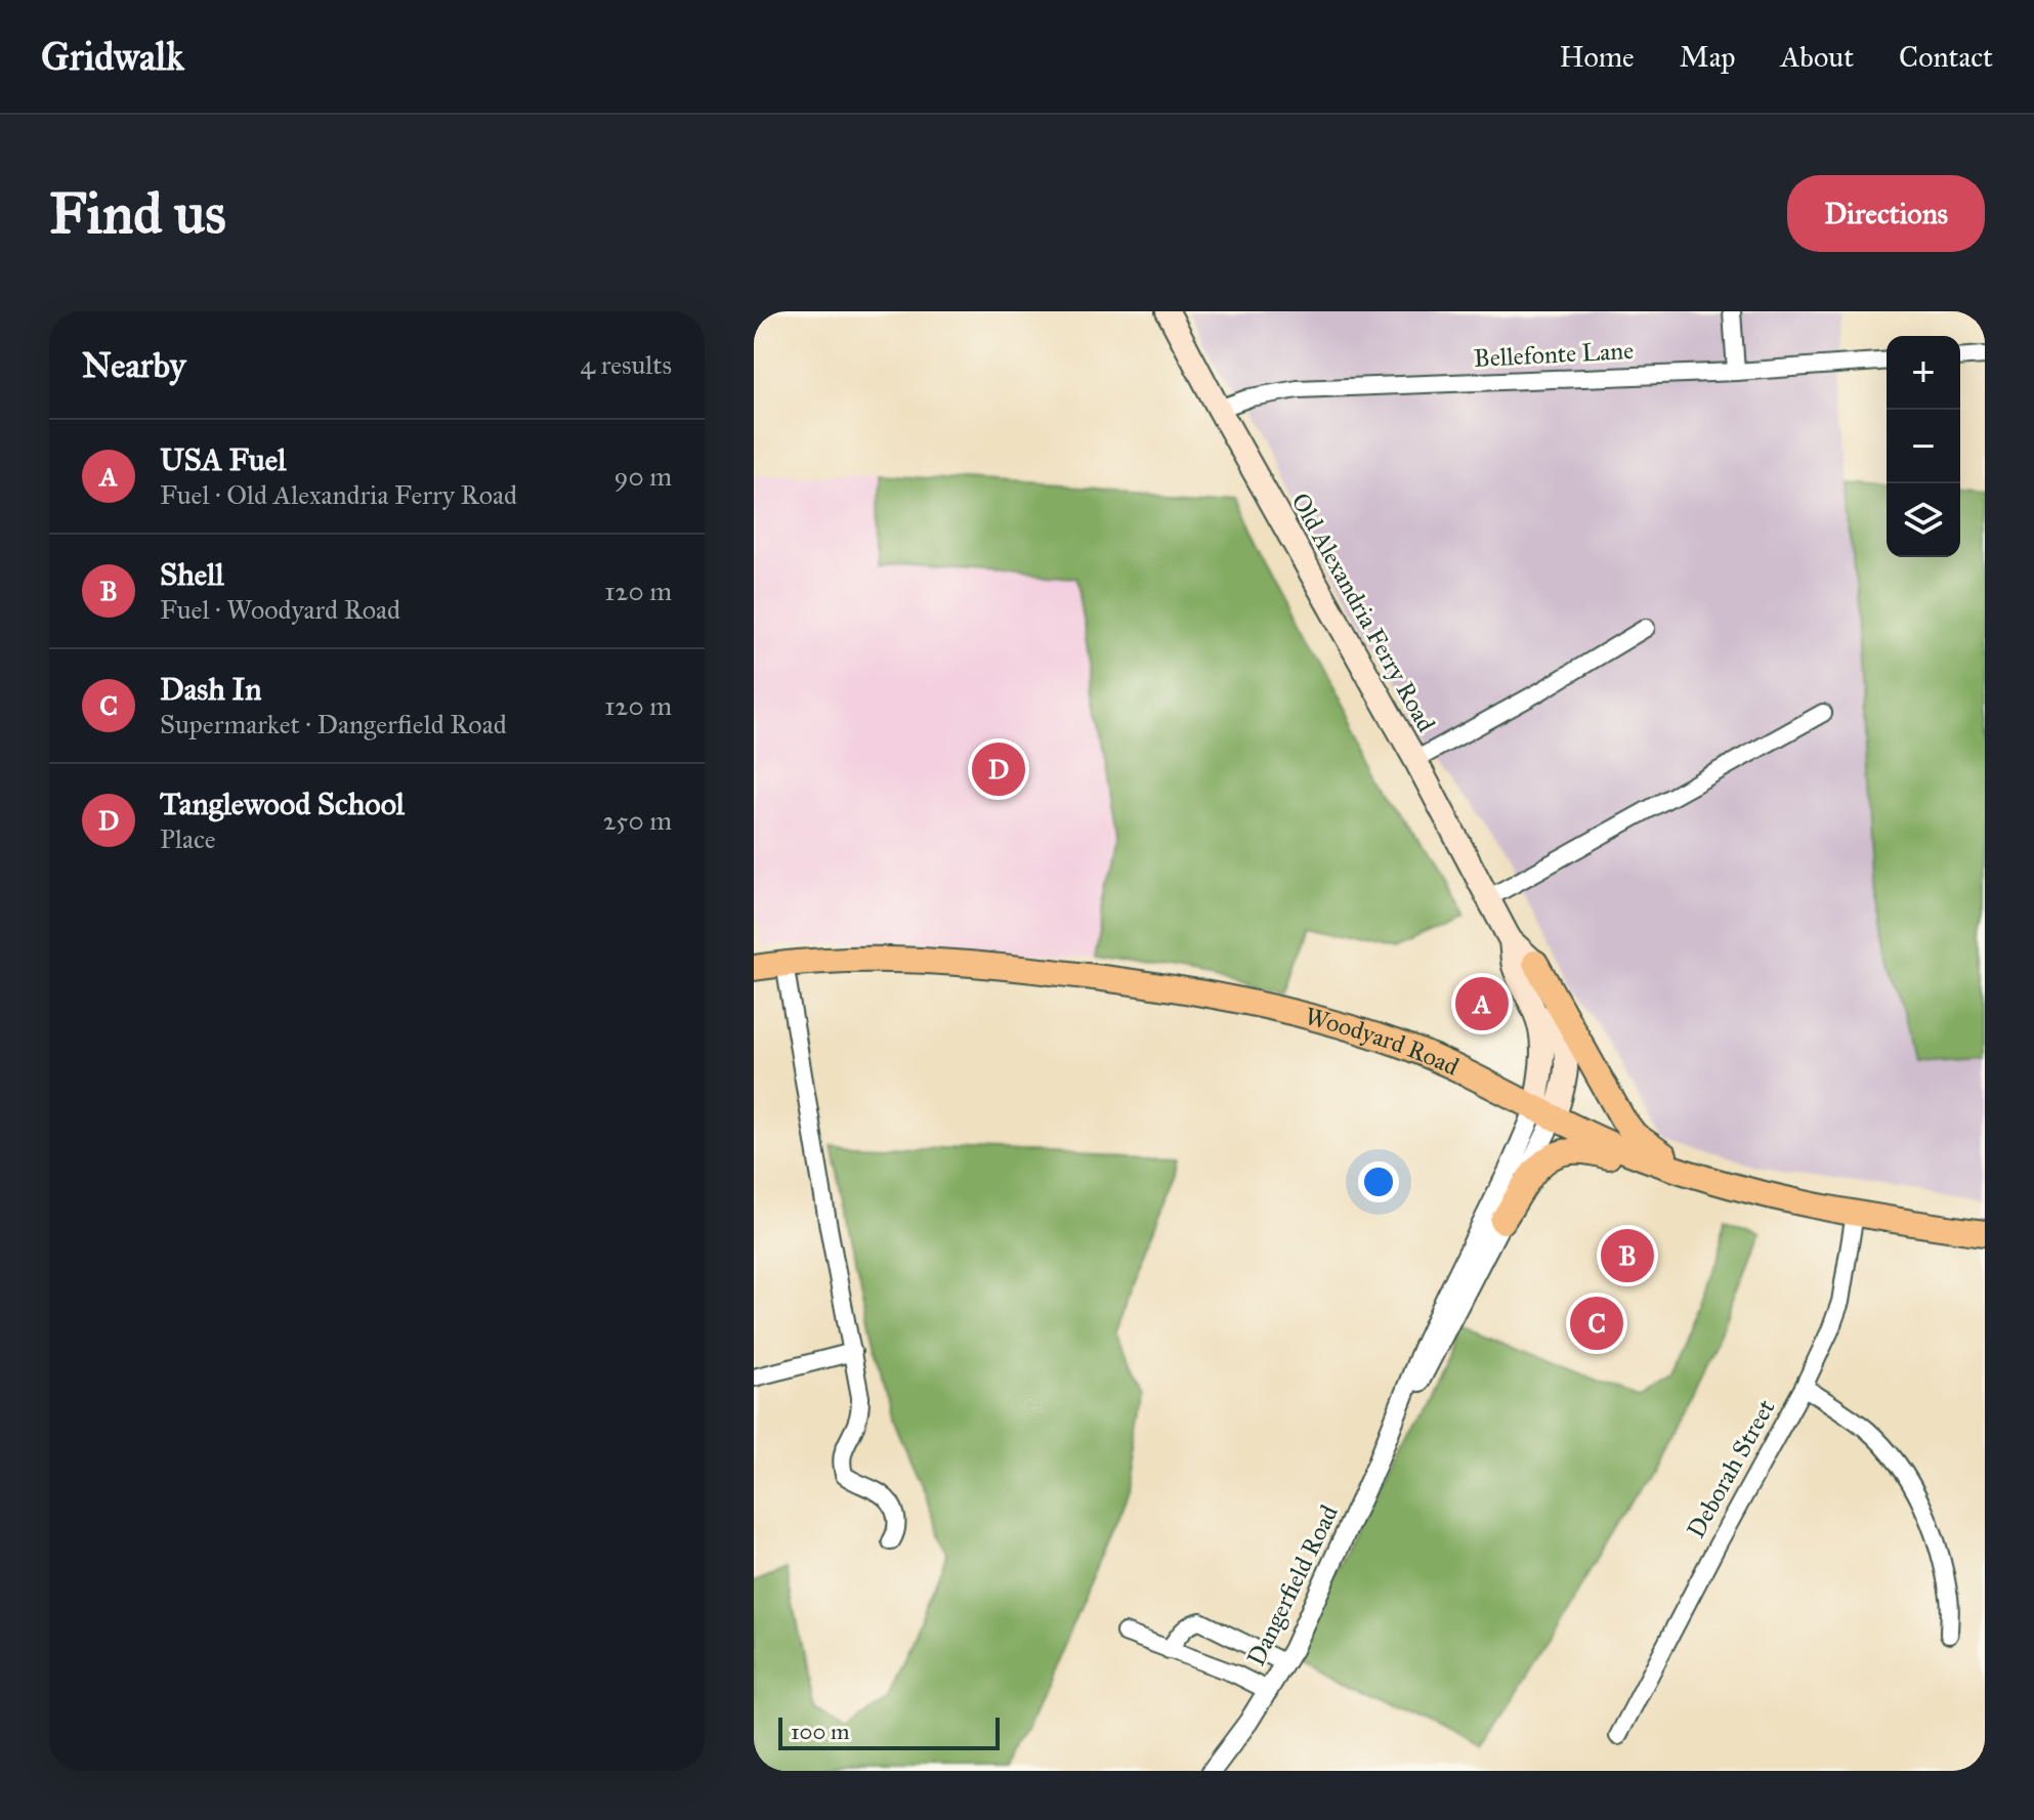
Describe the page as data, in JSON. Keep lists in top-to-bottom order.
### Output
{
  "streets": {
    "main road": ["Old Alexandria Ferry Road", "Woodyard Road"],
    "street": ["Bellefonte Lane", "Deborah Street", "Dangerfield Road"]
  },
  "crossings": [
    ["Bellefonte Lane", "Old Alexandria Ferry Road"],
    ["Old Alexandria Ferry Road", "Woodyard Road"],
    ["Old Alexandria Ferry Road", "Dangerfield Road"],
    ["Woodyard Road", "Deborah Street"],
    ["Woodyard Road", "Dangerfield Road"]
  ],
  "scale_bar": "100 m",
  "page": {
    "header": "Gridwalk",
    "nav": [
      "Home",
      "Map",
      "About",
      "Contact"
    ],
    "buttons": "Directions",
    "title": "Find us",
    "heading": ["Nearby", "4 results"],
    "map_buttons": ["+", "−"],
    "list": [
      {
        "mark": "A",
        "name": "USA Fuel",
        "note": "Fuel · Old Alexandria Ferry Road",
        "value": "90 m"
      },
      {
        "mark": "B",
        "name": "Shell",
        "note": "Fuel · Woodyard Road",
        "value": "120 m"
      },
      {
        "mark": "C",
        "name": "Dash In",
        "note": "Supermarket · Dangerfield Road",
        "value": "120 m"
      },
      {
        "mark": "D",
        "name": "Tanglewood School",
        "note": "Place",
        "value": "250 m"
      }
    ],
    "pins": [
      "D",
      "A",
      "B",
      "C"
    ],
    "scale": "100 m"
  }
}
